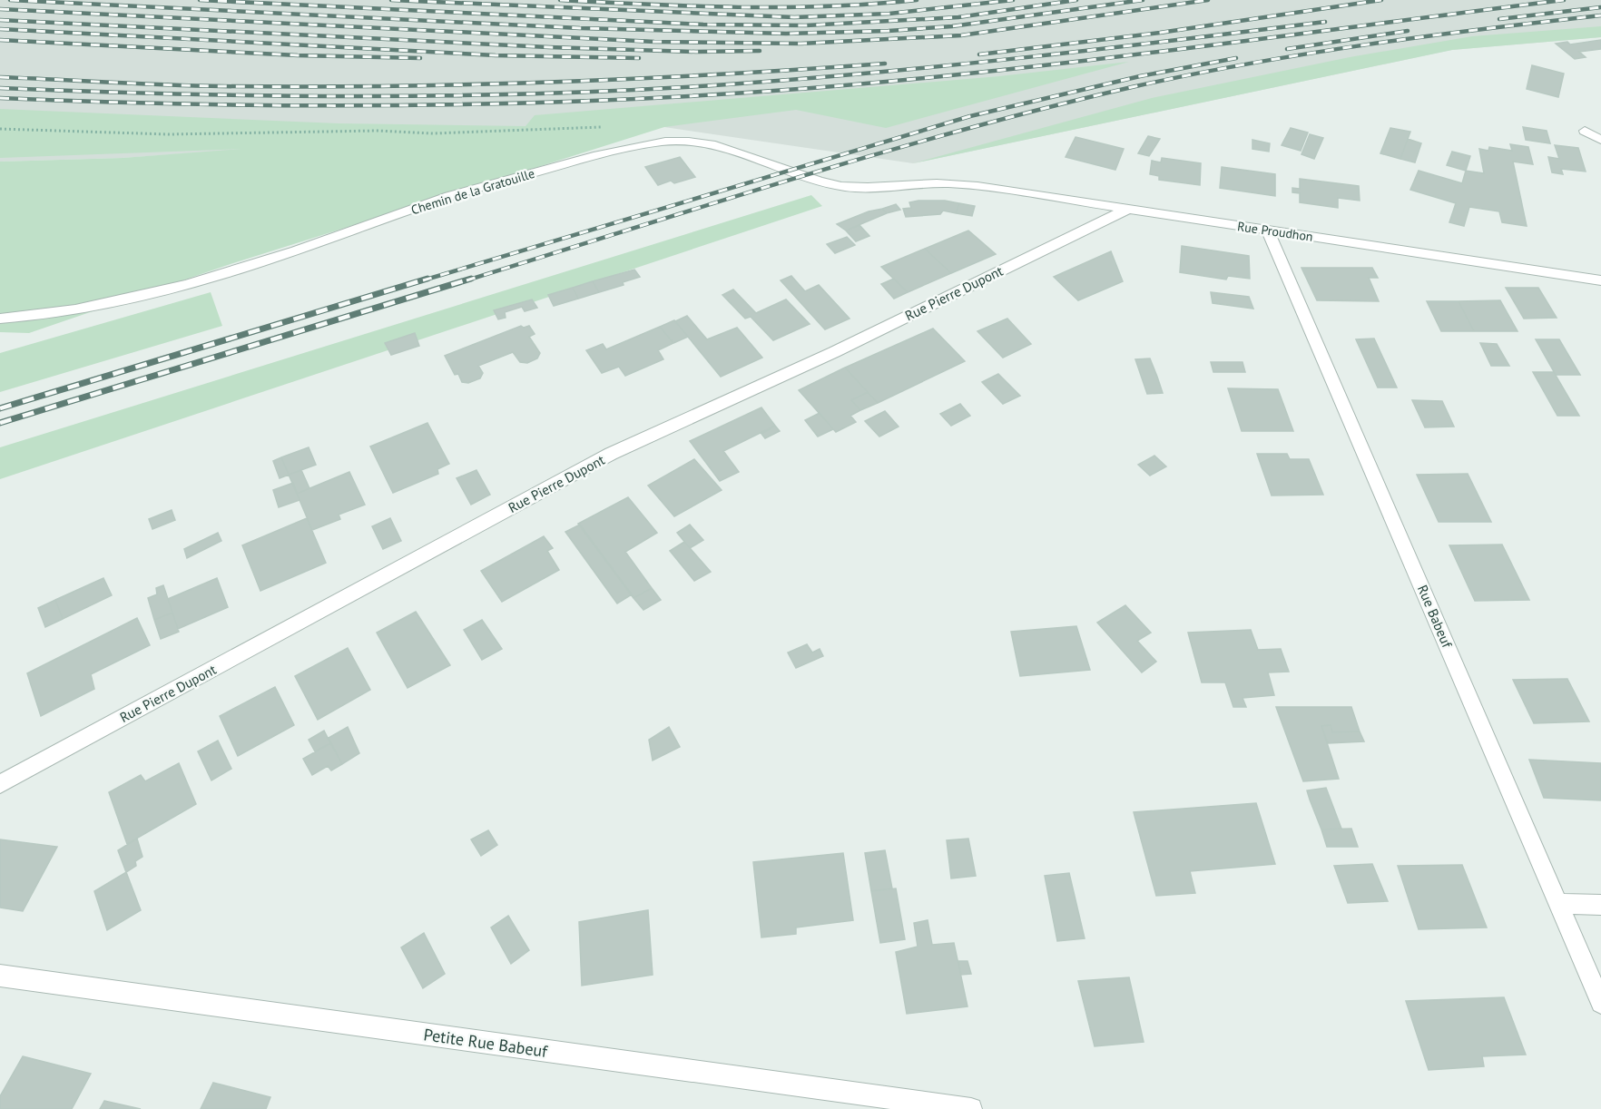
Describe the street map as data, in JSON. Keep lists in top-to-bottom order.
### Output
{
  "streets": {
    "street": [
      "Chemin de la Gratouille",
      "Rue Proudhon",
      "Rue Pierre Dupont",
      "Rue Babeuf",
      "Petite Rue Babeuf"
    ]
  },
  "crossings": [
    ["Chemin de la Gratouille", "Rue Proudhon"],
    ["Rue Proudhon", "Rue Pierre Dupont"],
    ["Rue Proudhon", "Rue Babeuf"]
  ]
}
